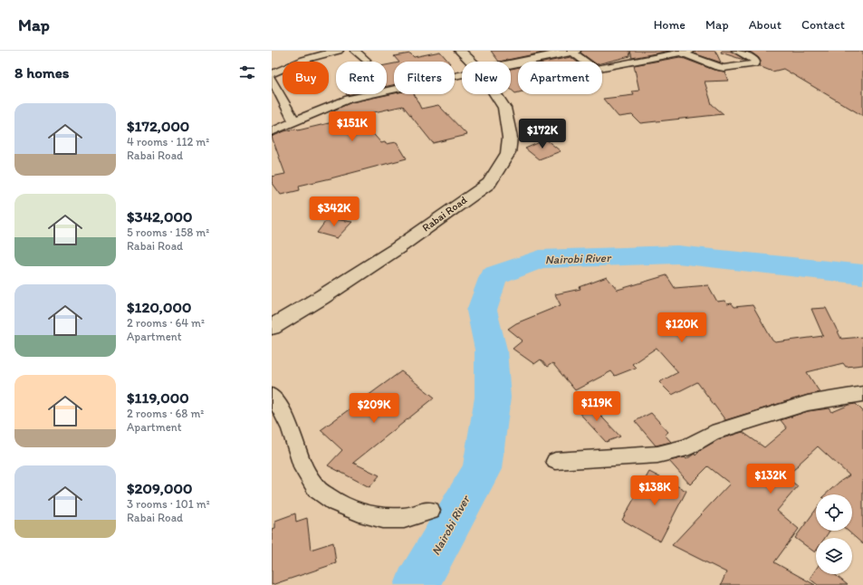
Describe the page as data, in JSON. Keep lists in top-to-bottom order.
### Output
{
  "streets": {
    "main road": ["Rabai Road"]
  },
  "water": ["Nairobi River"],
  "page": {
    "header": "Map",
    "nav": [
      "Home",
      "Map",
      "About",
      "Contact"
    ],
    "heading": "8 homes",
    "chip": [
      "Buy",
      "Rent",
      "Filters",
      "New",
      "Apartment"
    ],
    "list": [
      {
        "name": "$172,000",
        "note": "4 rooms · 112 m² · Rabai Road"
      },
      {
        "name": "$342,000",
        "note": "5 rooms · 158 m² · Rabai Road"
      },
      {
        "name": "$120,000",
        "note": "2 rooms · 64 m² · Apartment"
      },
      {
        "name": "$119,000",
        "note": "2 rooms · 68 m² · Apartment"
      },
      {
        "name": "$209,000",
        "note": "3 rooms · 101 m² · Rabai Road"
      }
    ],
    "price": [
      "$151K",
      "$172K",
      "$342K",
      "$120K",
      "$119K",
      "$209K",
      "$132K",
      "$138K"
    ]
  }
}
